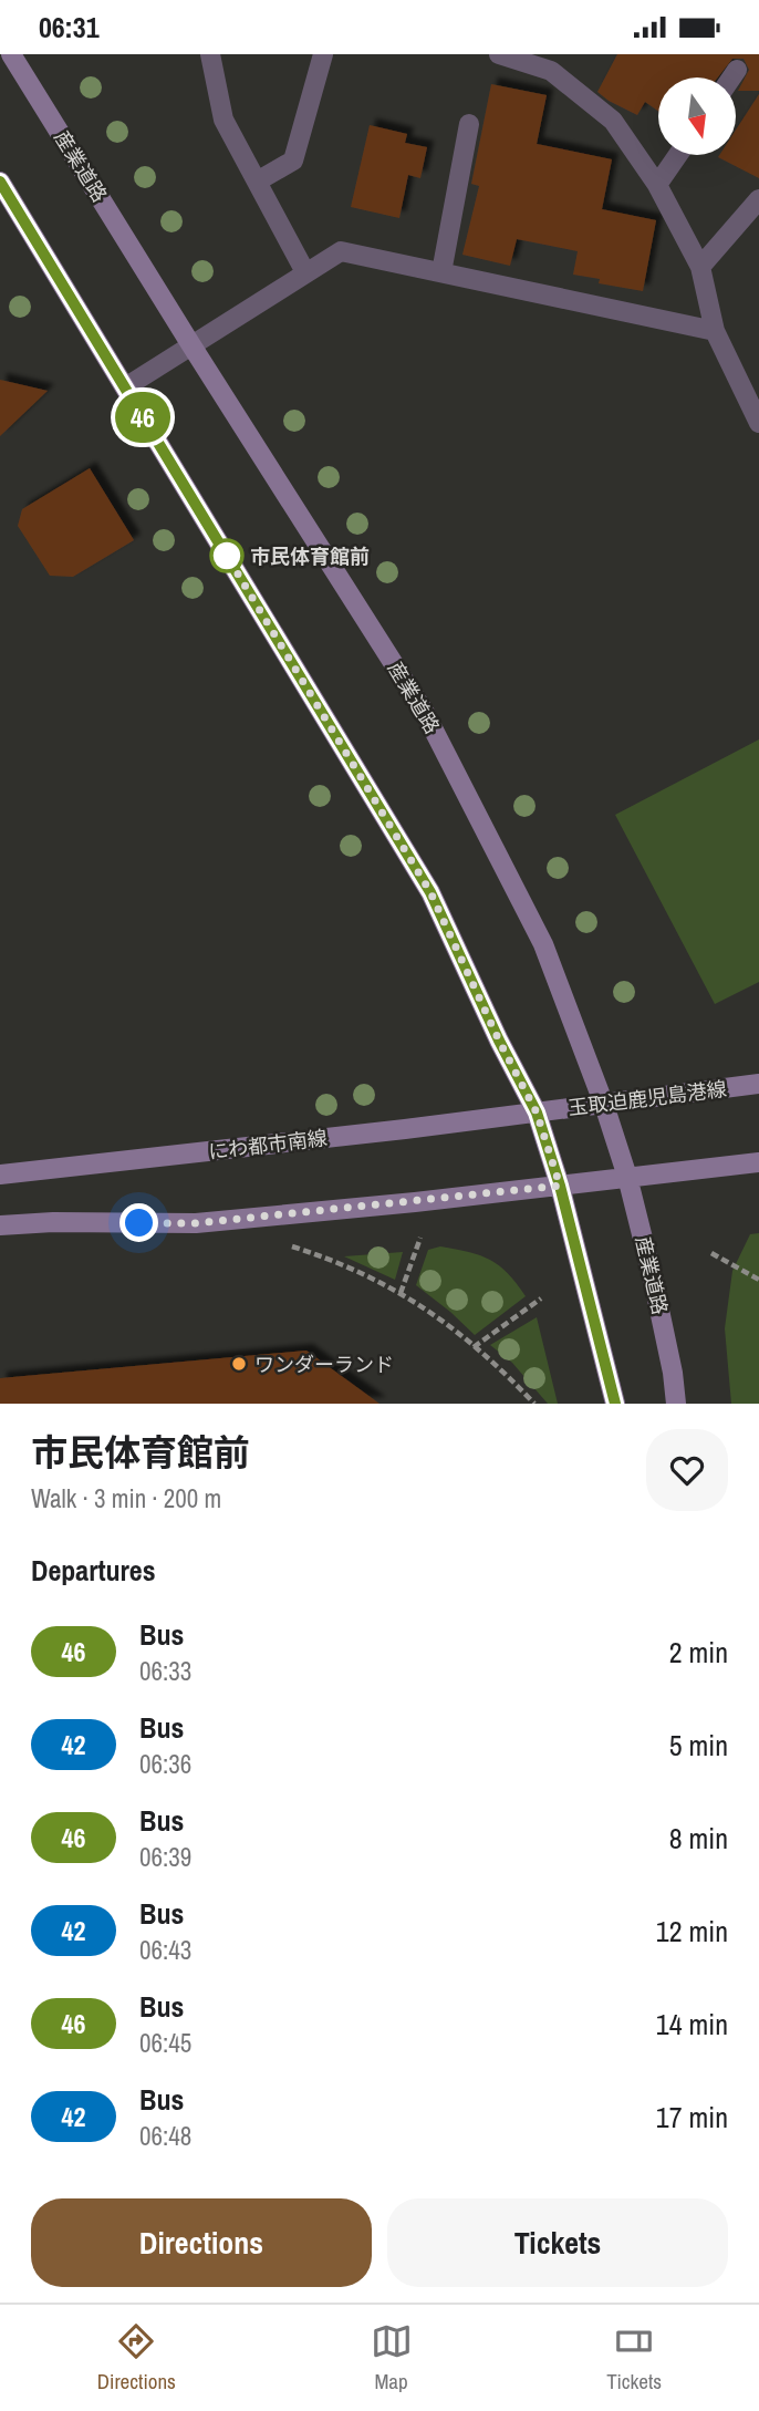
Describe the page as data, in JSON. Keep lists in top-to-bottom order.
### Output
{
  "streets": {
    "main road": ["産業道路", "玉取迫鹿児島港線", "にわ都市南線"]
  },
  "crossings": [
    ["産業道路", "玉取迫鹿児島港線"],
    ["玉取迫鹿児島港線", "にわ都市南線"]
  ],
  "places": ["市民体育館前", "ワンダーランド"],
  "lines": ["bus line 46"],
  "north": "bottom",
  "page": {
    "status": "06:31",
    "on_map": "46",
    "heading": [
      ["市民体育館前", "Walk · 3 min · 200 m"],
      "Departures"
    ],
    "list": [
      {
        "mark": "46",
        "name": "Bus",
        "note": "06:33",
        "value": "2 min"
      },
      {
        "mark": "42",
        "name": "Bus",
        "note": "06:36",
        "value": "5 min"
      },
      {
        "mark": "46",
        "name": "Bus",
        "note": "06:39",
        "value": "8 min"
      },
      {
        "mark": "42",
        "name": "Bus",
        "note": "06:43",
        "value": "12 min"
      },
      {
        "mark": "46",
        "name": "Bus",
        "note": "06:45",
        "value": "14 min"
      },
      {
        "mark": "42",
        "name": "Bus",
        "note": "06:48",
        "value": "17 min"
      }
    ],
    "buttons": ["Directions", "Tickets"],
    "tabs": ["Directions", "Map", "Tickets"]
  }
}
